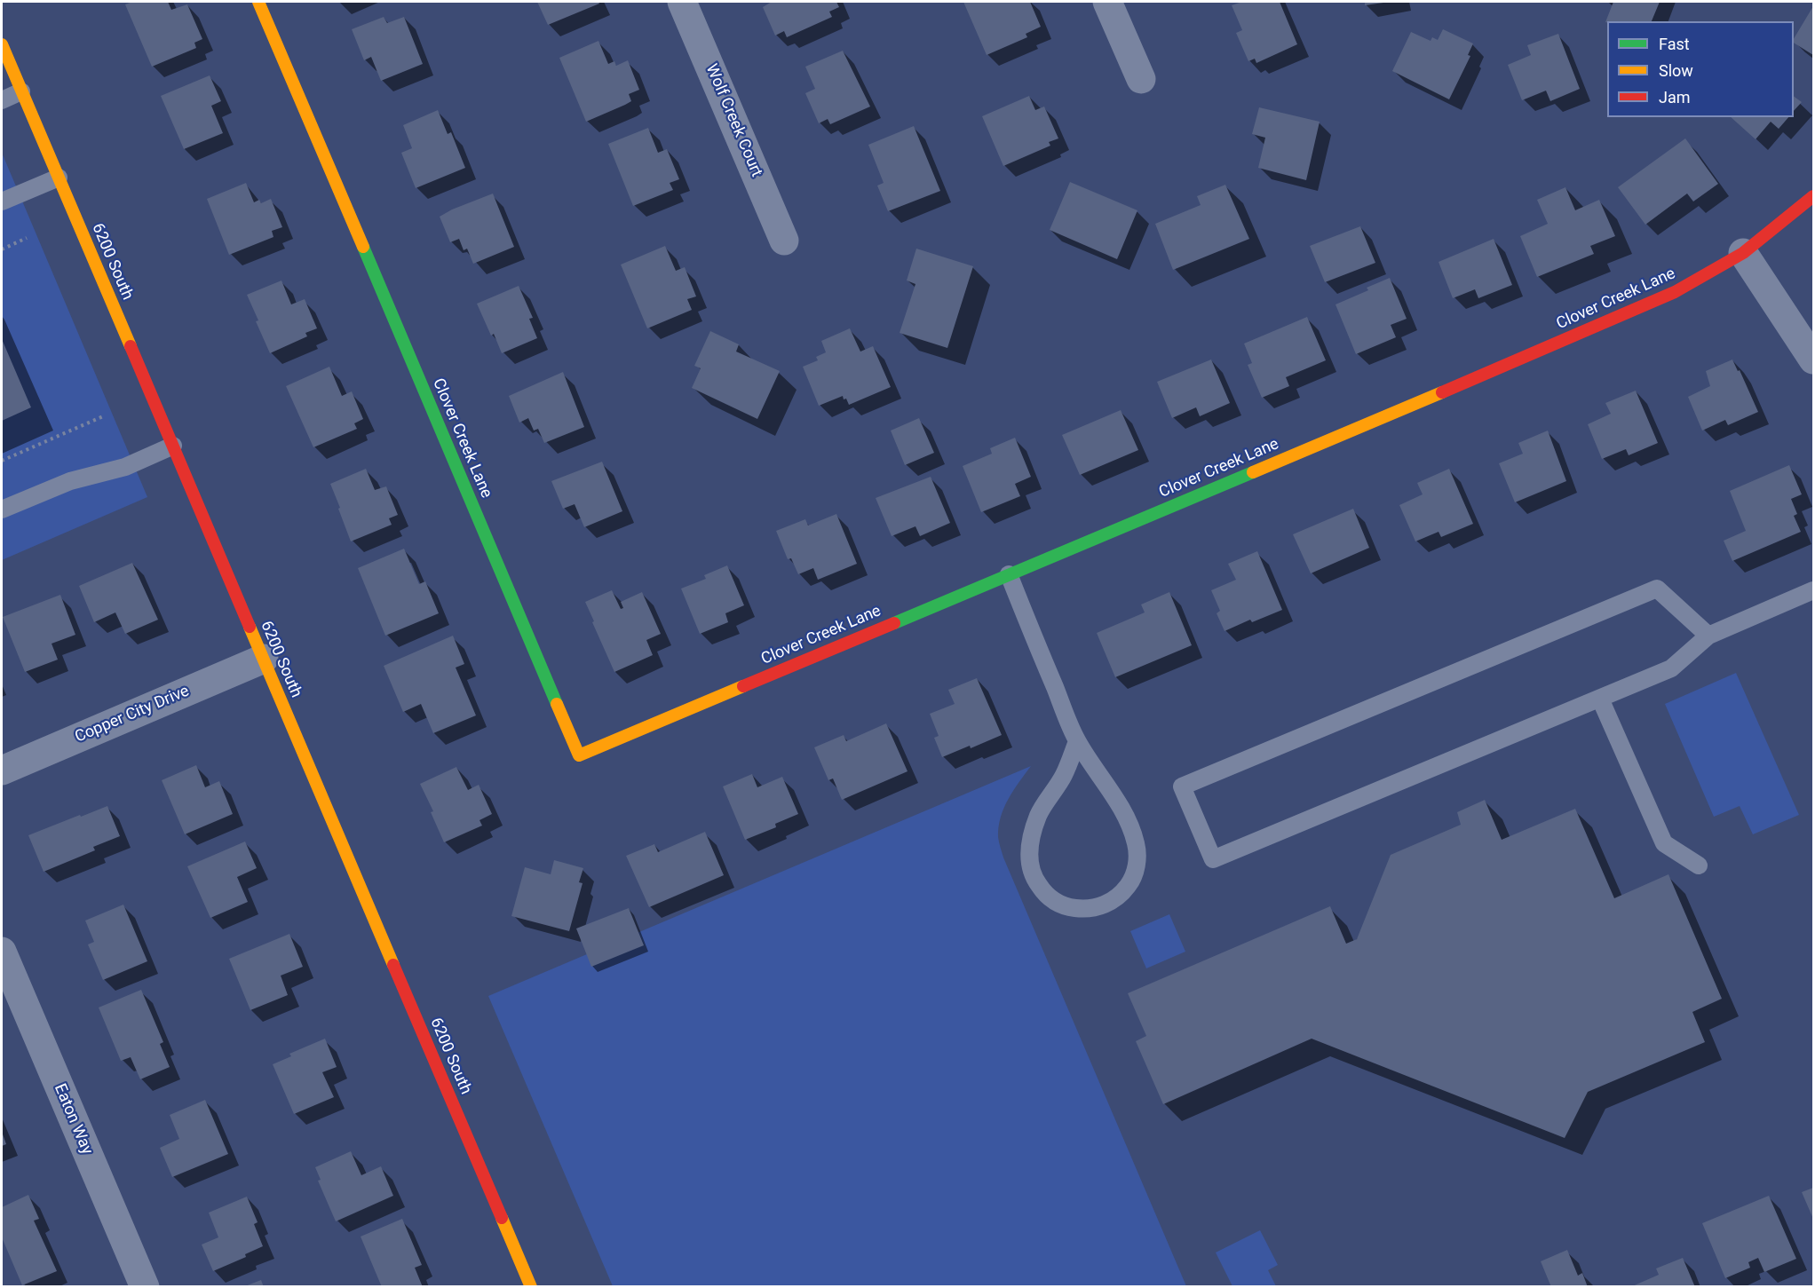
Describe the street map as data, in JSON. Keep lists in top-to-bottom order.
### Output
{
  "streets": {
    "street": [
      "Wolf Creek Court",
      "6200 South",
      "Clover Creek Lane",
      "Copper City Drive",
      "Eaton Way"
    ]
  },
  "crossings": [
    ["6200 South", "Copper City Drive"]
  ],
  "legend": ["Fast", "Slow", "Jam"]
}
